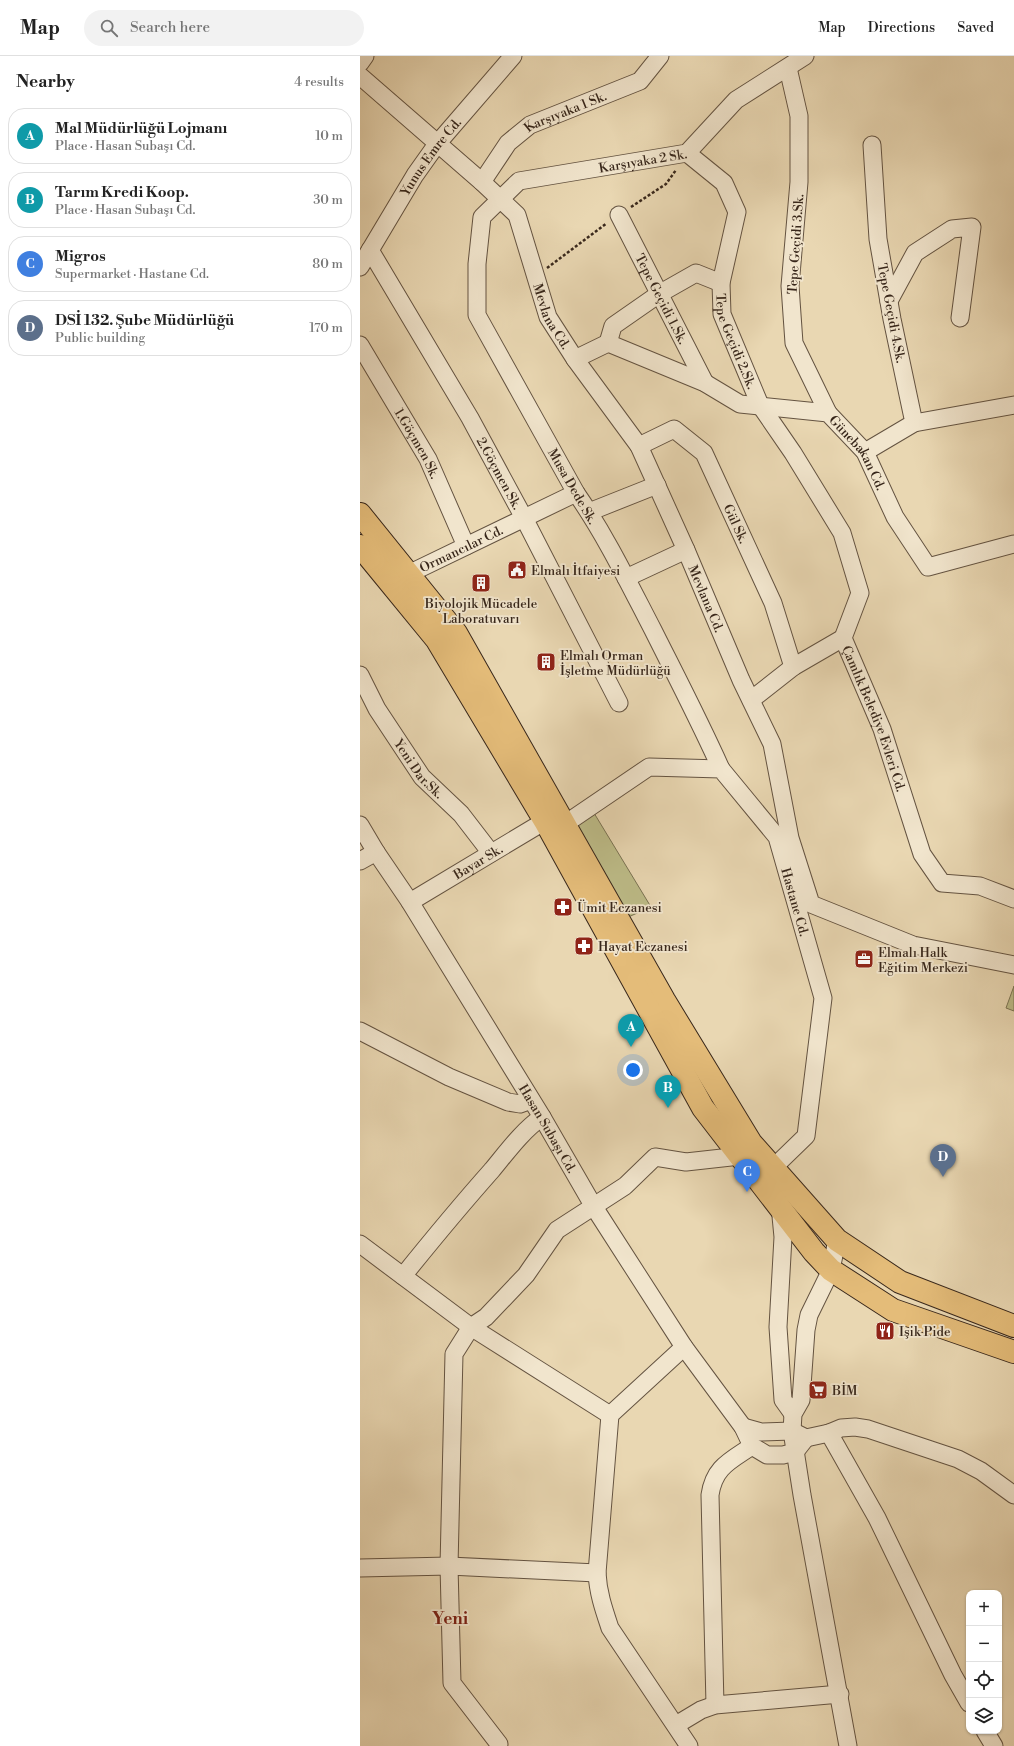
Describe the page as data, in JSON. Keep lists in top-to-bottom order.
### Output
{
  "streets": {
    "street": [
      "Karşıyaka 1 Sk.",
      "Yunus Emre Cd.",
      "Karşıyaka 2 Sk.",
      "Tepe Geçidi 3.Sk.",
      "Tepe Geçidi 1.Sk.",
      "Tepe Geçidi 4.Sk.",
      "Mevlana Cd.",
      "Tepe Geçidi 2.Sk.",
      "1.Göçmen Sk.",
      "Günebakan Cd.",
      "2.Göçmen Sk.",
      "Musa Dede Sk.",
      "Gül Sk.",
      "Ormancılar Cd.",
      "Çamlık Belediye Evleri Cd.",
      "Yeni Dar.Sk.",
      "Bayar Sk.",
      "Hastane Cd.",
      "Hasan Subaşı Cd."
    ]
  },
  "crossings": [
    ["Karşıyaka 1 Sk.", "Mevlana Cd."],
    ["Yunus Emre Cd.", "Mevlana Cd."],
    ["Yunus Emre Cd.", "2.Göçmen Sk."],
    ["Karşıyaka 2 Sk.", "Tepe Geçidi 3.Sk."],
    ["Karşıyaka 2 Sk.", "Mevlana Cd."],
    ["Karşıyaka 2 Sk.", "Tepe Geçidi 2.Sk."],
    ["Karşıyaka 2 Sk.", "Musa Dede Sk."],
    ["Tepe Geçidi 3.Sk.", "Günebakan Cd."],
    ["Tepe Geçidi 1.Sk.", "Günebakan Cd."],
    ["Mevlana Cd.", "Musa Dede Sk."],
    ["Mevlana Cd.", "Gül Sk."],
    ["Mevlana Cd.", "Hastane Cd."],
    ["Tepe Geçidi 2.Sk.", "Günebakan Cd."],
    ["Tepe Geçidi 2.Sk.", "Çamlık Belediye Evleri Cd."],
    ["1.Göçmen Sk.", "Ormancılar Cd."],
    ["Günebakan Cd.", "Çamlık Belediye Evleri Cd."],
    ["2.Göçmen Sk.", "Ormancılar Cd."],
    ["Musa Dede Sk.", "Ormancılar Cd."],
    ["Musa Dede Sk.", "Hastane Cd."],
    ["Yeni Dar.Sk.", "Bayar Sk."],
    ["Bayar Sk.", "Hasan Subaşı Cd."]
  ],
  "districts": ["Yeni"],
  "places": {
    "public building": ["Elmalı İtfaiyesi"],
    "building": ["Biyolojik Mücadele Laboratuvarı", "Elmalı Orman İşletme Müdürlüğü"],
    "pharmacy": ["Ümit Eczanesi", "Hayat Eczanesi"],
    "office": ["Elmalı Halk Eğitim Merkezi"],
    "restaurant": ["Işik Pide"],
    "supermarket": ["BİM"]
  },
  "page": {
    "header": "Map",
    "search": "Search here",
    "nav": ["Map", "Directions", "Saved"],
    "heading": ["Nearby", "4 results"],
    "list": [
      {
        "mark": "A",
        "name": "Mal Müdürlüğü Lojmanı",
        "note": "Place · Hasan Subaşı Cd.",
        "value": "10 m"
      },
      {
        "mark": "B",
        "name": "Tarım Kredi Koop.",
        "note": "Place · Hasan Subaşı Cd.",
        "value": "30 m"
      },
      {
        "mark": "C",
        "name": "Migros",
        "note": "Supermarket · Hastane Cd.",
        "value": "80 m"
      },
      {
        "mark": "D",
        "name": "DSİ 132. Şube Müdürlüğü",
        "note": "Public building",
        "value": "170 m"
      }
    ],
    "pins": [
      "A",
      "B",
      "D",
      "C"
    ],
    "map_buttons": ["+", "−"]
  }
}
